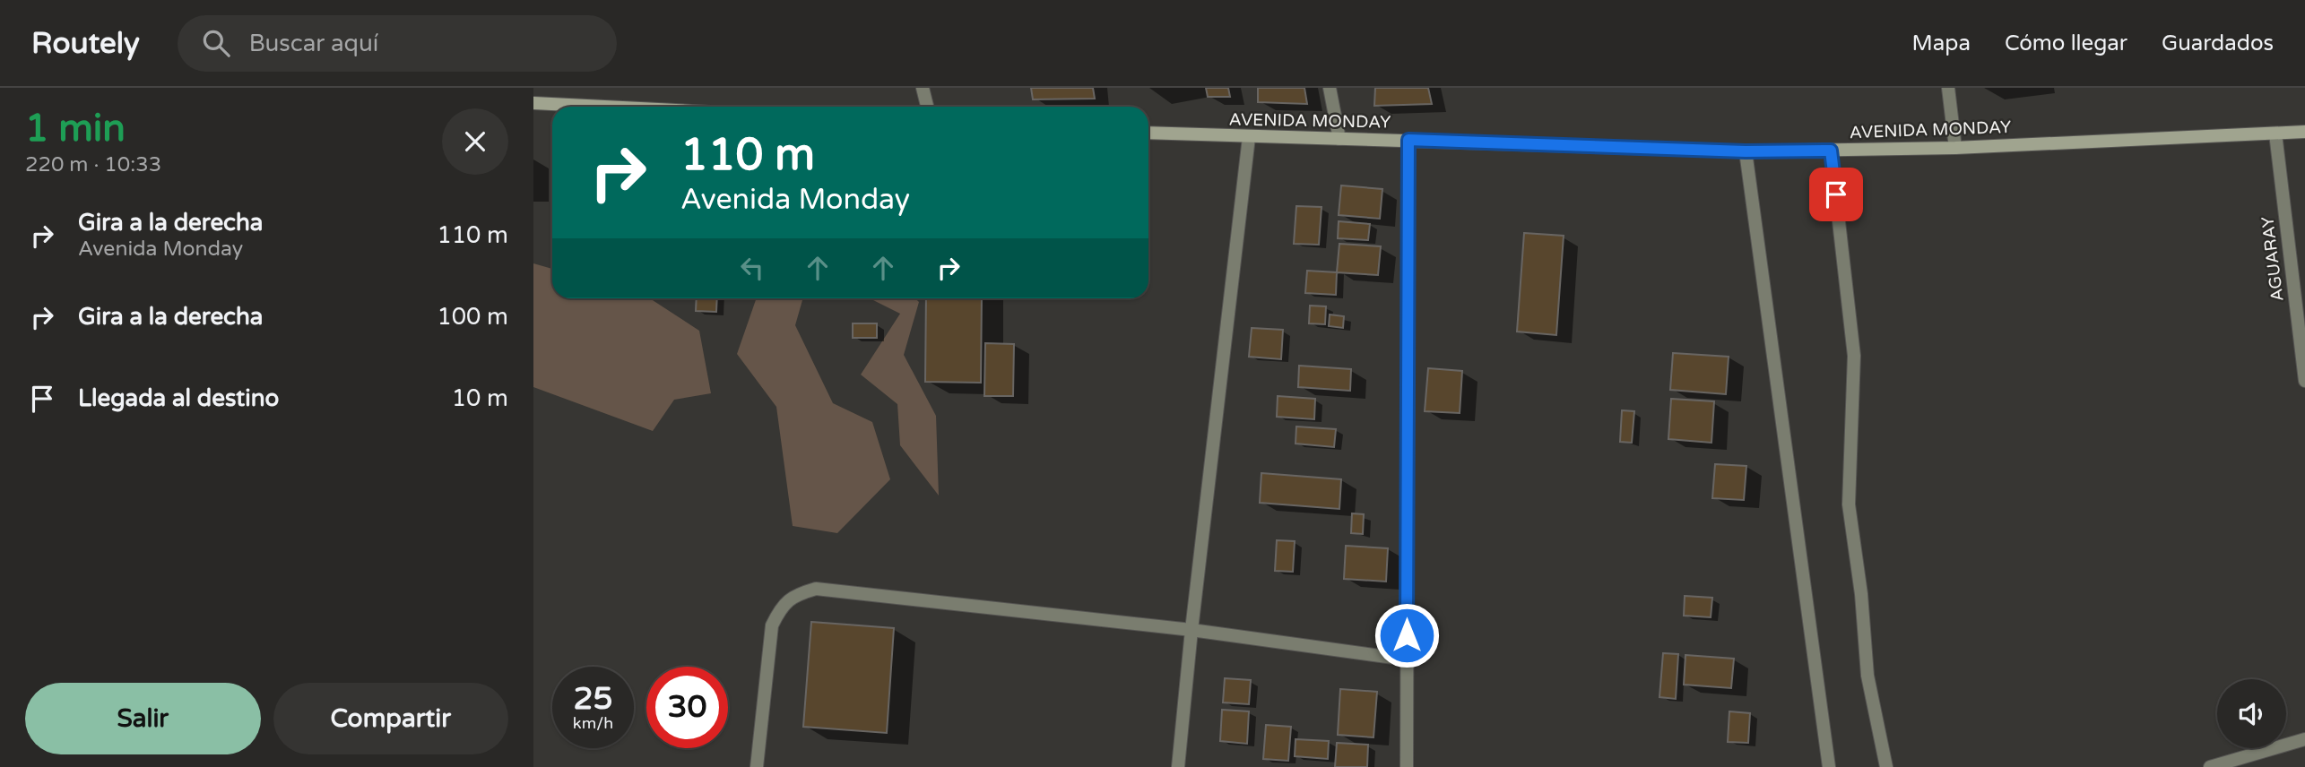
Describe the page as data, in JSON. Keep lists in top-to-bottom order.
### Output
{
  "streets": {
    "main road": ["AVENIDA MONDAY"],
    "street": ["AGUARAY"]
  },
  "crossings": [
    ["AVENIDA MONDAY", "AGUARAY"]
  ],
  "page": {
    "header": "Routely",
    "search": "Buscar aquí",
    "nav": ["Mapa", "Cómo llegar", "Guardados"],
    "heading": ["1 min", "220 m · 10:33"],
    "turn": ["110 m", "Avenida Monday"],
    "list": [
      {
        "name": "Gira a la derecha",
        "note": "Avenida Monday",
        "value": "110 m"
      },
      {
        "name": "Gira a la derecha",
        "value": "100 m"
      },
      {
        "name": "Llegada al destino",
        "value": "10 m"
      }
    ],
    "speed": "25 km/h",
    "limit": "30",
    "buttons": ["Salir", "Compartir"]
  }
}
